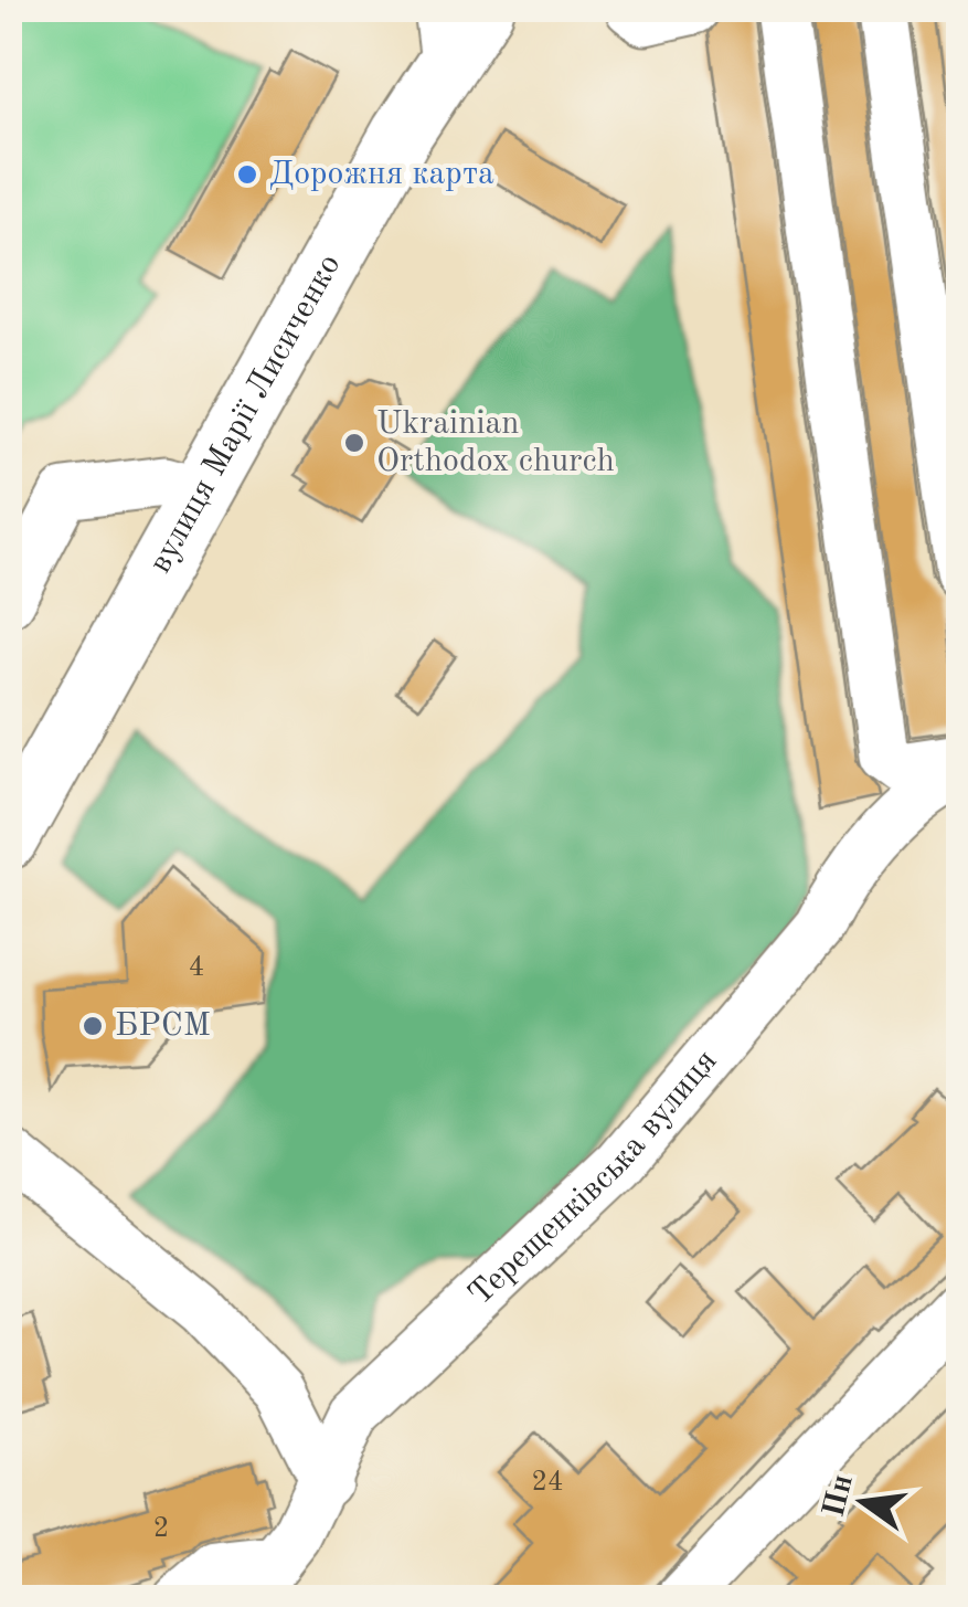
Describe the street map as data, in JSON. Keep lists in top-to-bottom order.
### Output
{
  "streets": {
    "main road": ["вулиця Марії Лисиченко"],
    "street": ["Терещенківська вулиця"]
  },
  "places": ["Дорожня карта", "Ukrainian Orthodox church", "БРСМ"],
  "house_numbers": ["4", "24", "2"],
  "north": "left"
}
